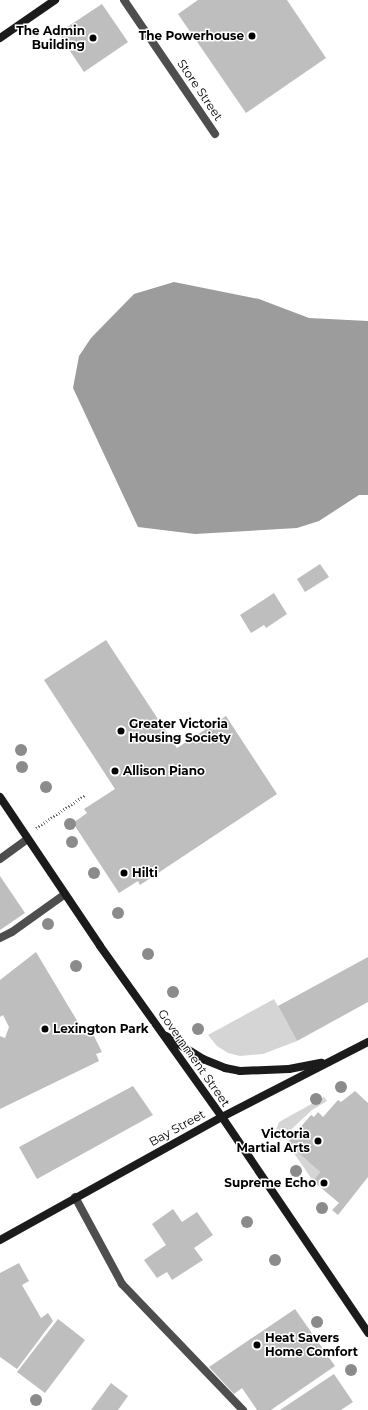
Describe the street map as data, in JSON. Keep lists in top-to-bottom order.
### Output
{
  "streets": {
    "main road": ["Government Street", "Bay Street"],
    "street": ["Store Street"]
  },
  "crossings": [
    ["Government Street", "Bay Street"]
  ],
  "places": [
    "The Powerhouse",
    "The Admin Building",
    "Greater Victoria Housing Society",
    "Allison Piano",
    "Hilti",
    "Lexington Park",
    "Victoria Martial Arts",
    "Supreme Echo",
    "Heat Savers Home Comfort"
  ]
}
